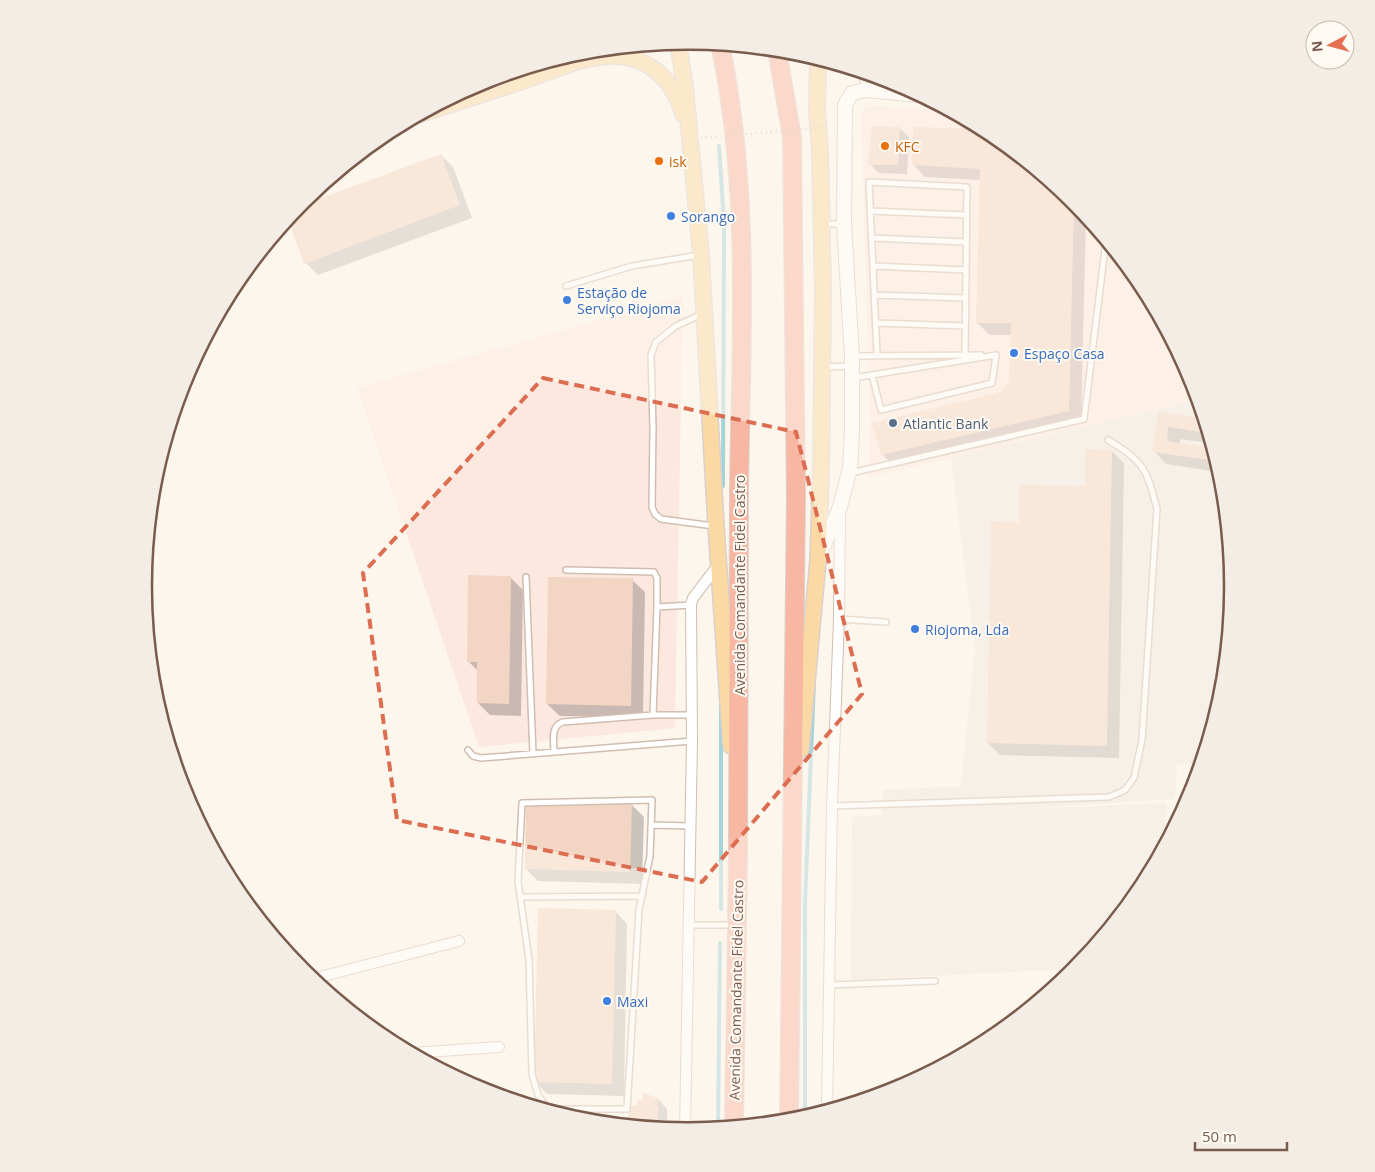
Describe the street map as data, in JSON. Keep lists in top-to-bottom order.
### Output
{
  "streets": {
    "highway": ["Avenida Comandante Fidel Castro"]
  },
  "places": [
    "KFC",
    "isk",
    "Sorango",
    "Estação de Serviço Riojoma",
    "Espaço Casa",
    "Atlantic Bank",
    "Riojoma, Lda",
    "Maxi"
  ],
  "scale_bar": "50 m",
  "north": "left"
}
